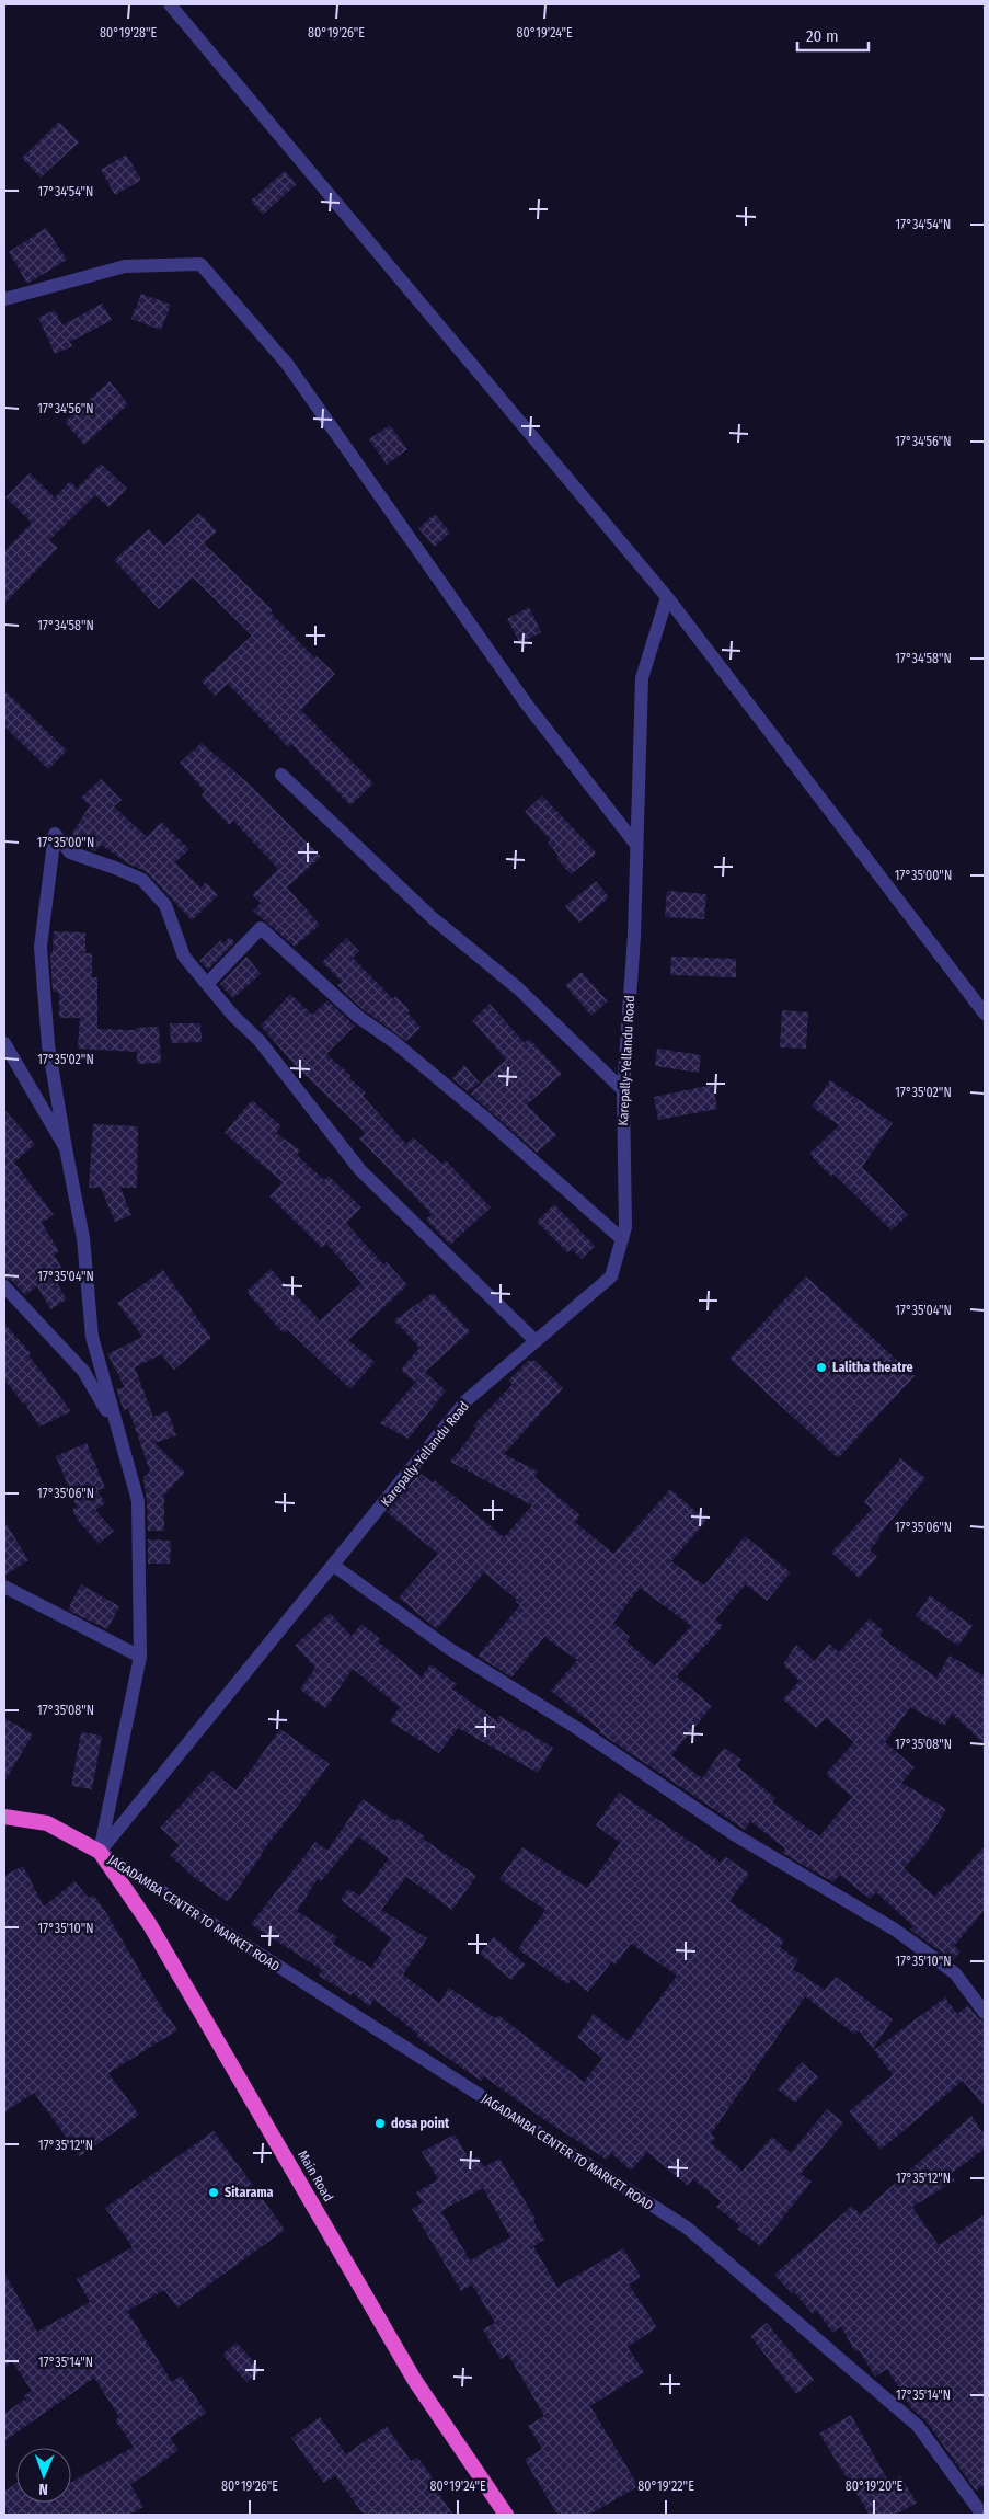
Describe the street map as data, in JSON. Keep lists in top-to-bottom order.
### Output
{
  "streets": {
    "highway": ["Main Road"],
    "street": ["Karepally-Yellandu Road", "JAGADAMBA CENTER TO MARKET ROAD"]
  },
  "crossings": [
    ["Karepally-Yellandu Road", "JAGADAMBA CENTER TO MARKET ROAD"],
    ["Karepally-Yellandu Road", "Main Road"],
    ["JAGADAMBA CENTER TO MARKET ROAD", "Main Road"]
  ],
  "places": ["Lalitha theatre", "dosa point", "Sitarama"],
  "scale_bar": "20 m",
  "north": "bottom",
  "coordinates": [
    "80°19'28\"E",
    "80°19'26\"E",
    "80°19'24\"E",
    "17°34'54\"N",
    "17°34'56\"N",
    "17°34'58\"N",
    "17°35'00\"N",
    "17°35'02\"N",
    "17°35'04\"N",
    "17°35'06\"N",
    "17°35'08\"N",
    "17°35'10\"N",
    "17°35'12\"N",
    "17°35'14\"N",
    "80°19'22\"E",
    "80°19'20\"E"
  ]
}
